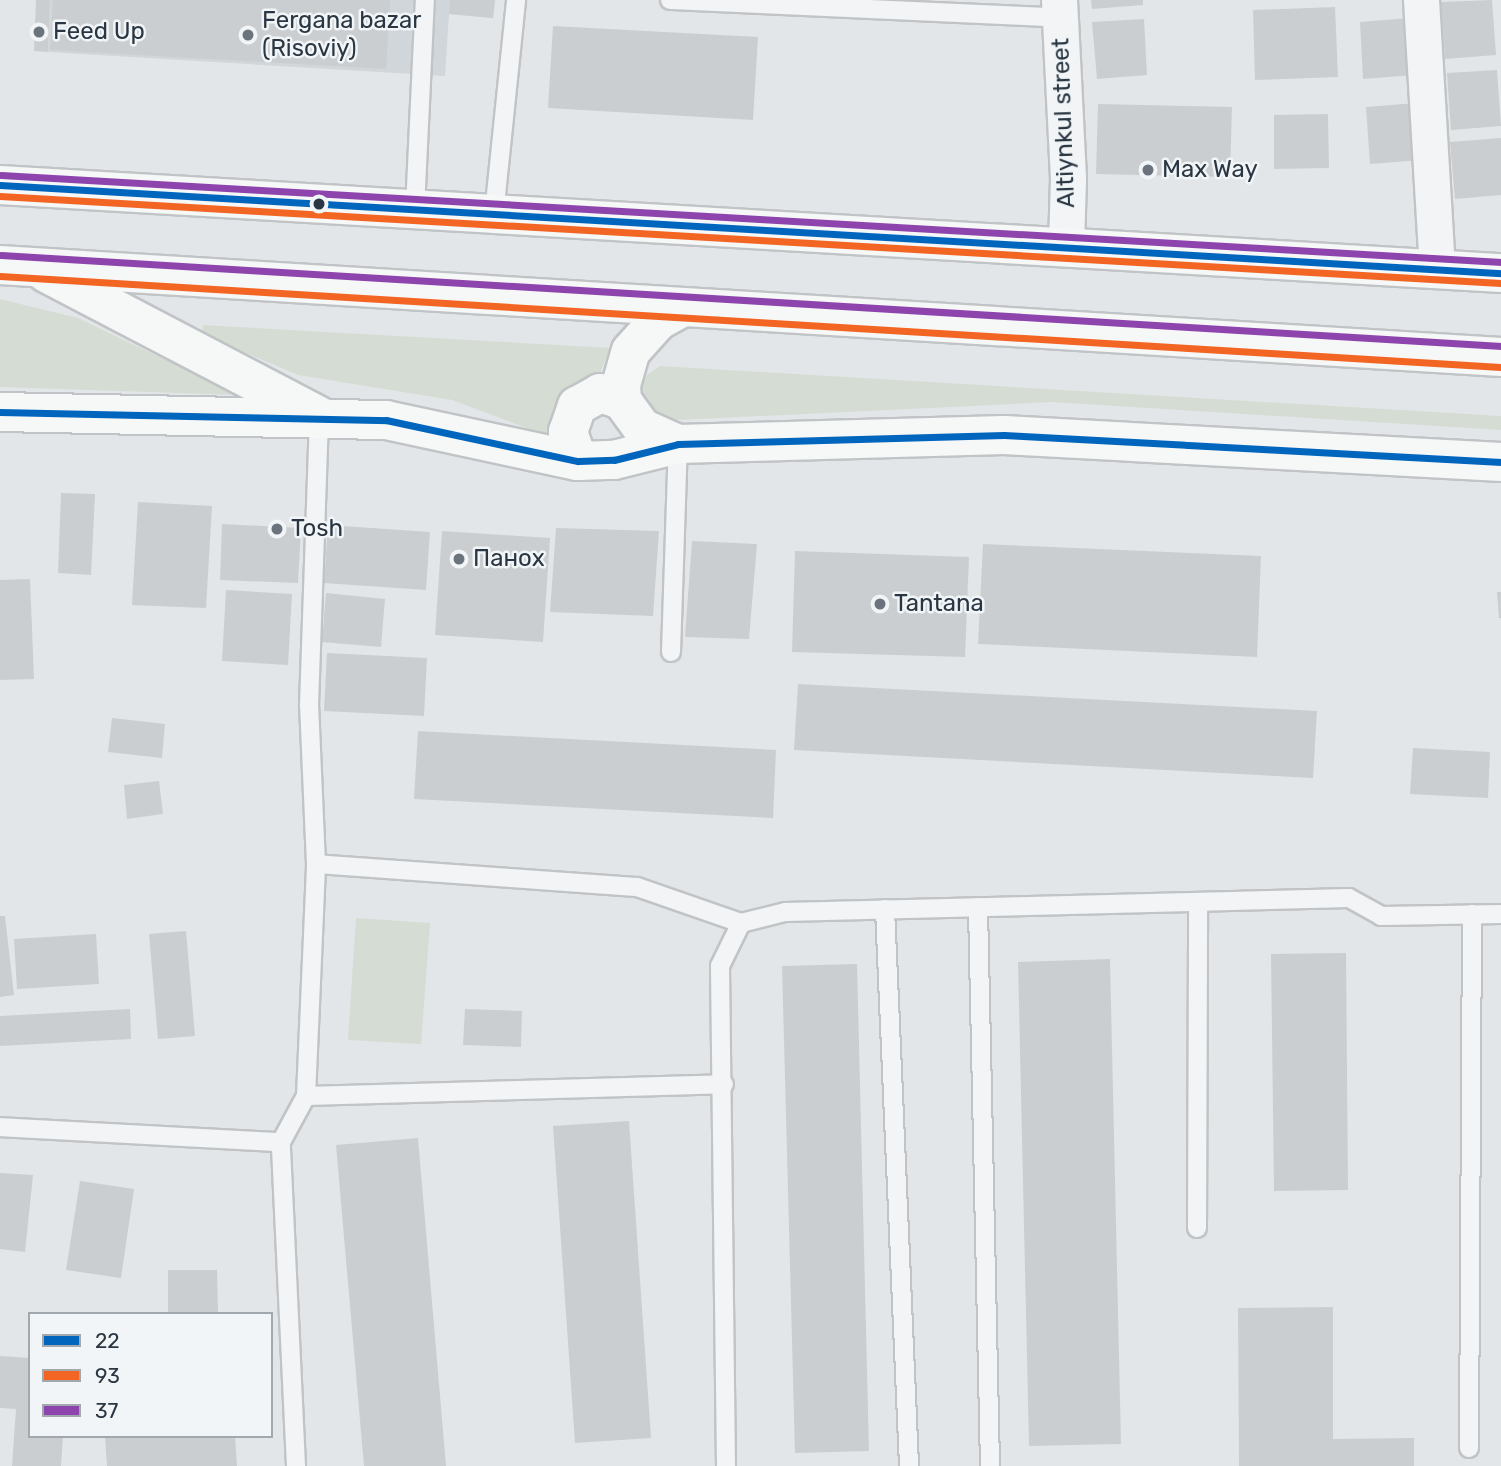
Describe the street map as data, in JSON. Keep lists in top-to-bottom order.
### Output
{
  "streets": {
    "street": ["Altiynkul street"]
  },
  "places": [
    "Feed Up",
    "Fergana bazar (Risoviy)",
    "Max Way",
    "Tosh",
    "Панох",
    "Tantana"
  ],
  "lines": ["transit line 37", "transit line 22", "transit line 93"],
  "legend": ["22", "93", "37"]
}
